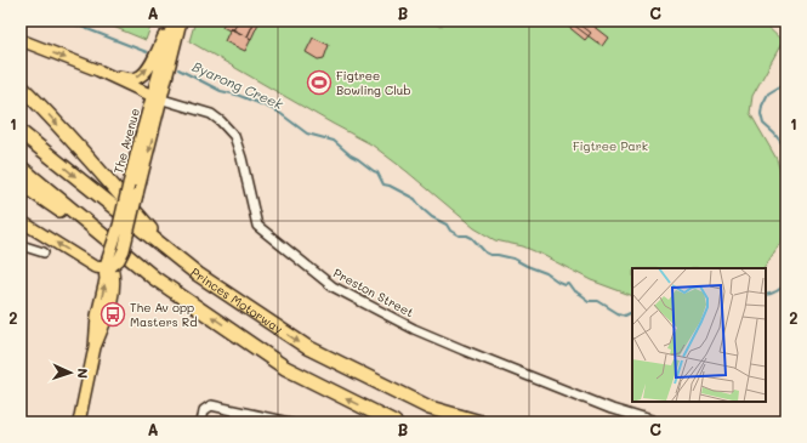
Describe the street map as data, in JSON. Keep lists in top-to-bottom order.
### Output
{
  "streets": {
    "highway": ["Princes Motorway"],
    "main road": ["The Avenue"],
    "street": ["Preston Street"]
  },
  "crossings": [
    ["The Avenue", "Preston Street"]
  ],
  "water": ["Byarong Creek"],
  "parks": ["Figtree Park"],
  "places": {
    "sports": ["Figtree Bowling Club"],
    "bus stop": ["The Av opp Masters Rd"]
  },
  "north": "right",
  "grid": {
    "columns": ["A", "B", "C"],
    "rows": ["1", "2"]
  }
}
